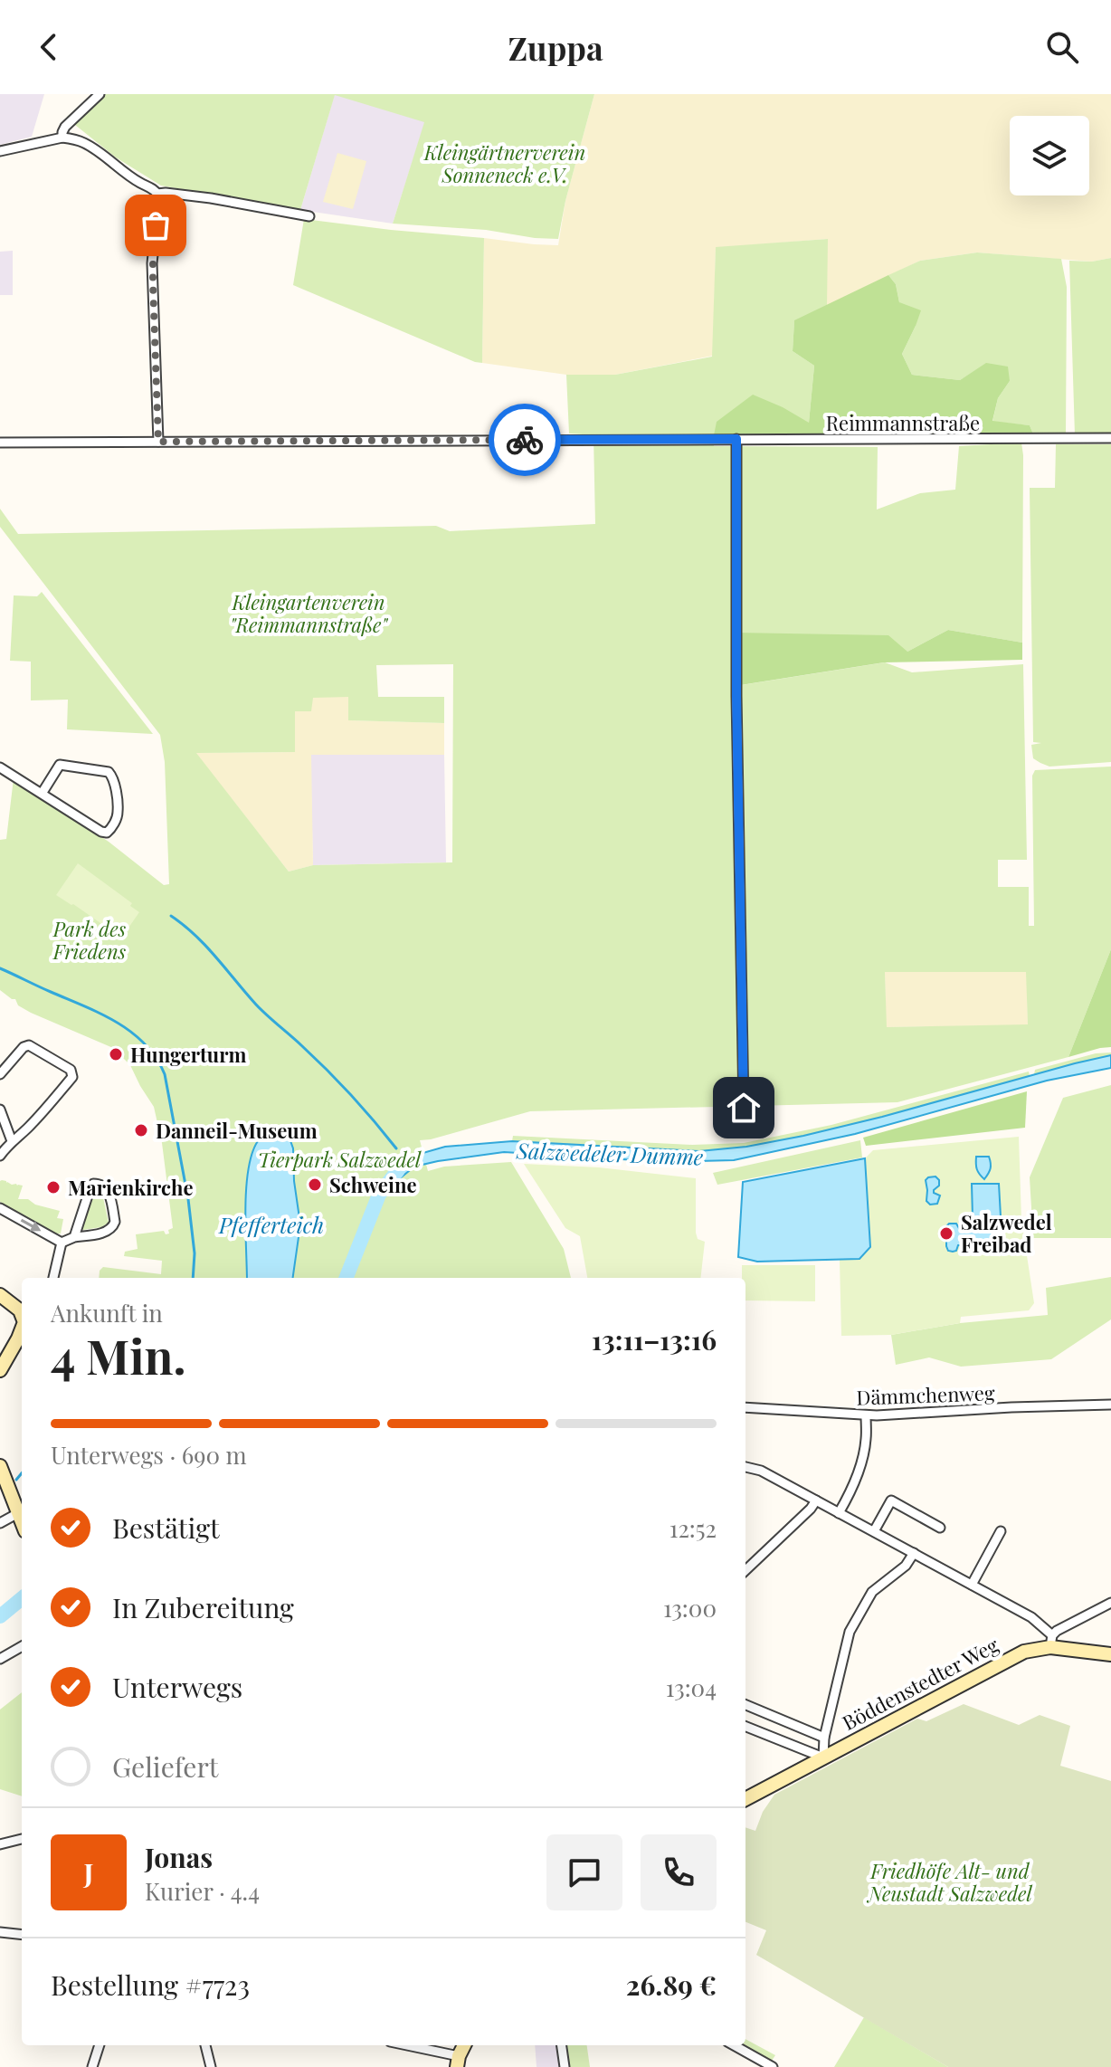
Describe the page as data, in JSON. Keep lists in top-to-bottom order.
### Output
{
  "streets": {
    "street": ["Reimmannstraße", "Dämmchenweg", "Böddenstedter Weg"]
  },
  "water": ["Salzwedeler Dumme", "Pfefferteich"],
  "parks": [
    "Kleingärtnerverein Sonneneck e.V.",
    "Kleingartenverein \"Reimmannstraße\"",
    "Park des Friedens",
    "Tierpark Salzwedel",
    "Friedhöfe Alt- und Neustadt Salzwedel"
  ],
  "places": [
    "Hungerturm",
    "Danneil-Museum",
    "Schweine",
    "Marienkirche",
    "Salzwedel Freibad"
  ],
  "page": {
    "header": "Zuppa",
    "heading": ["4 Min.", "Ankunft in", "13:11–13:16"],
    "panel": [
      "Jonas",
      "Kurier · 4.4",
      "Bestellung #7723",
      "26.89 €"
    ],
    "bar": "Unterwegs · 690 m",
    "list": [
      ["Bestätigt", "12:52"],
      ["In Zubereitung", "13:00"],
      ["Unterwegs", "13:04"],
      "Geliefert"
    ],
    "round": "J"
  }
}
